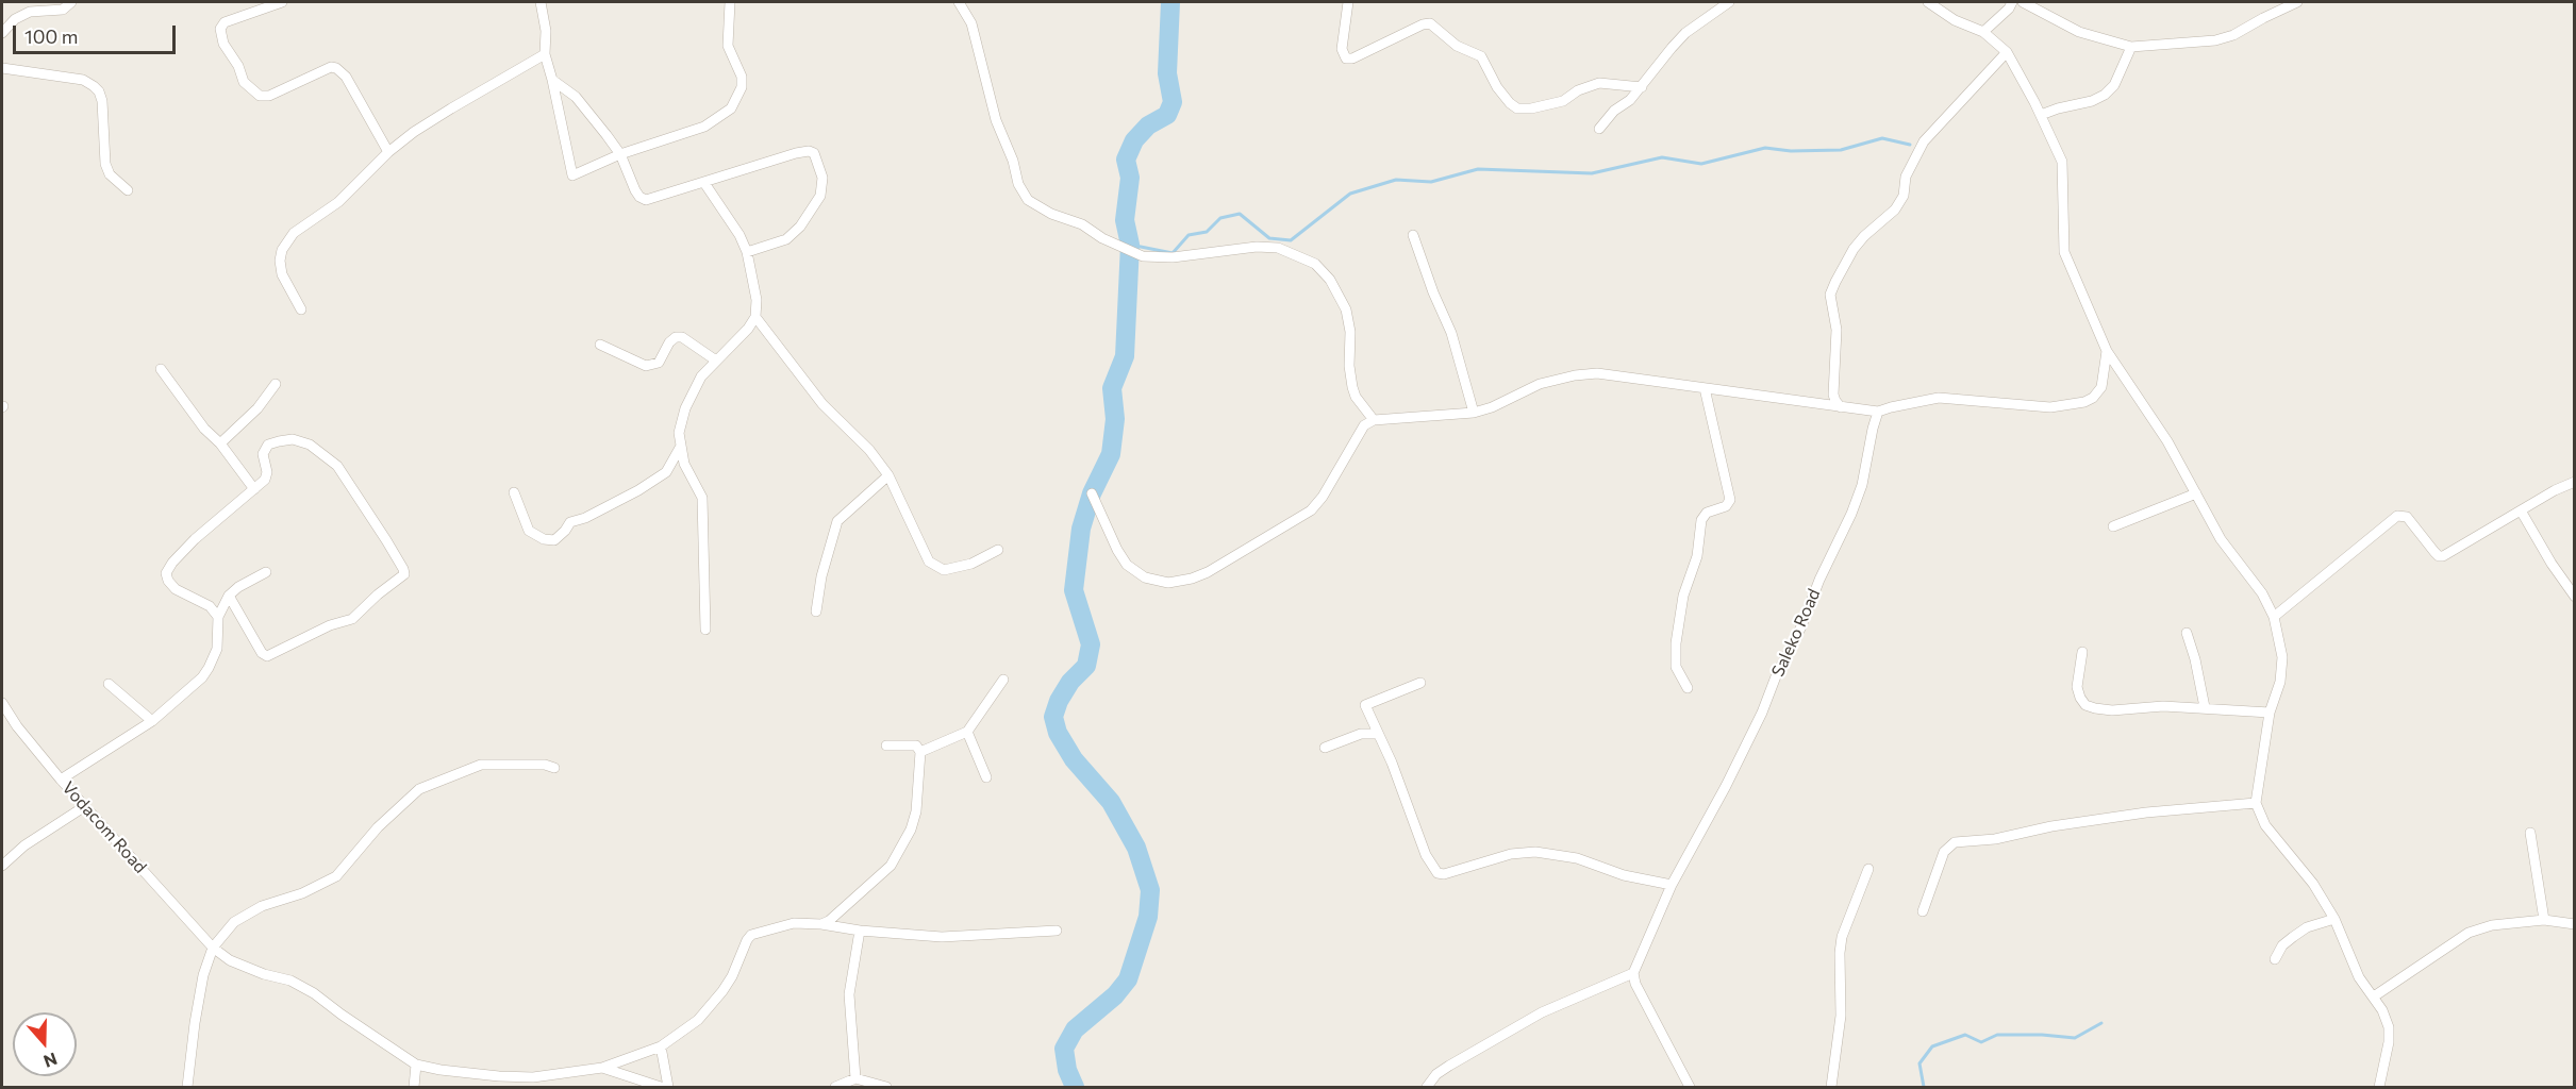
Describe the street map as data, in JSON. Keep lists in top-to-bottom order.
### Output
{
  "streets": {
    "street": ["Saleko Road", "Vodacom Road"]
  },
  "scale_bar": "100 m",
  "north": "bottom"
}
